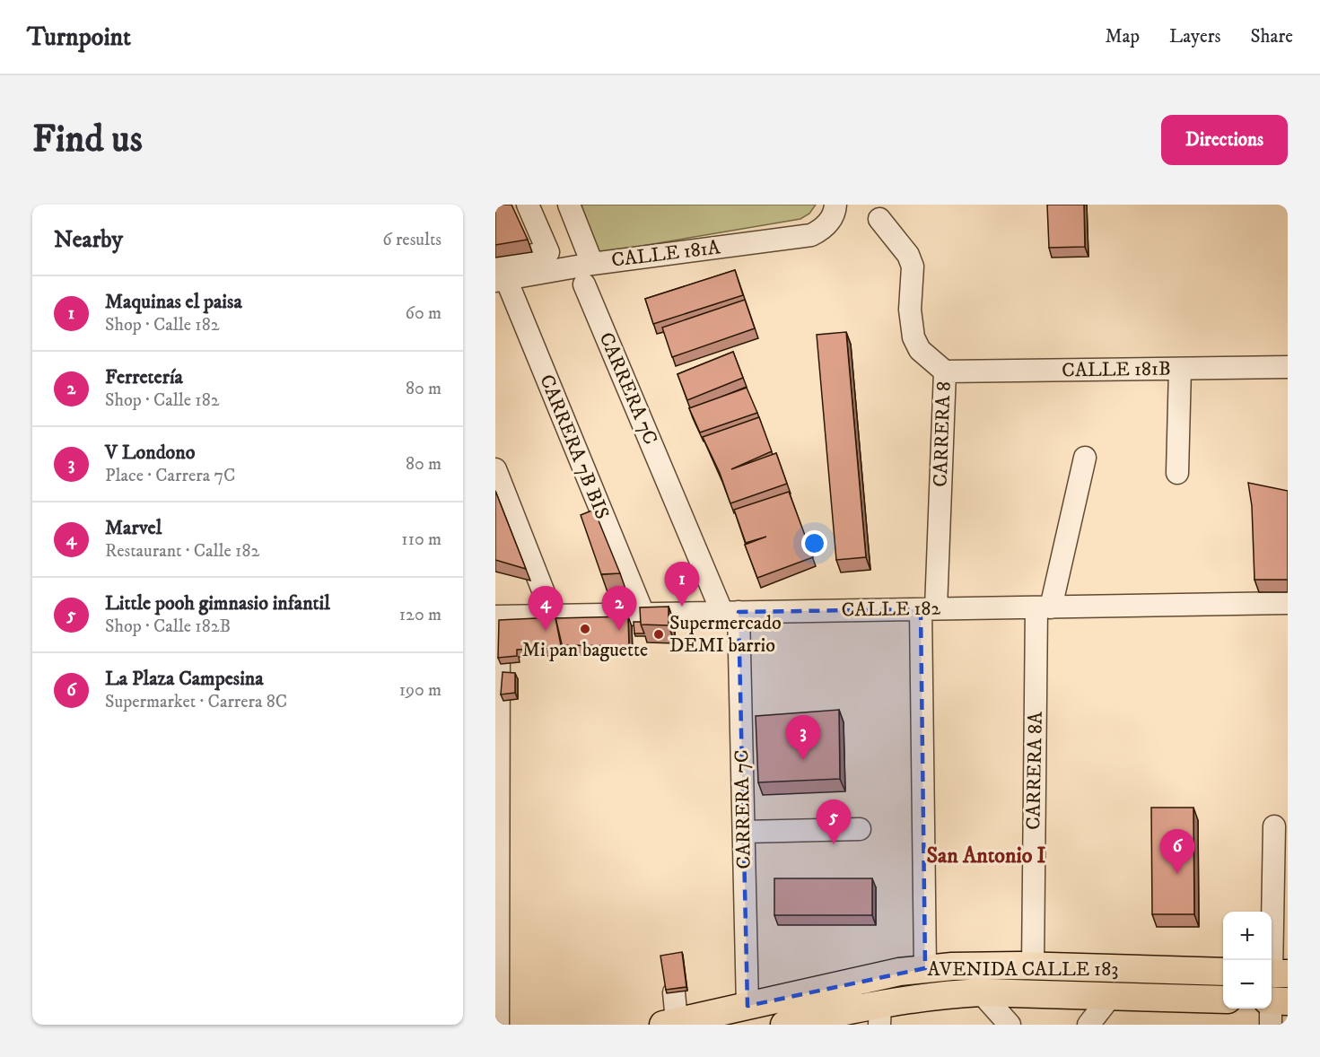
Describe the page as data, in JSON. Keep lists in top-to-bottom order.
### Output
{
  "streets": {
    "main road": ["AVENIDA CALLE 183"],
    "street": [
      "CALLE 181A",
      "CALLE 181B",
      "CARRERA 7C",
      "CARRERA 8",
      "CARRERA 7B BIS",
      "CALLE 182",
      "CARRERA 8A"
    ]
  },
  "crossings": [
    ["CALLE 181A", "CARRERA 7B BIS"],
    ["CALLE 181B", "CARRERA 8"],
    ["CARRERA 7C", "CALLE 182"],
    ["CARRERA 7C", "AVENIDA CALLE 183"],
    ["CARRERA 8", "CALLE 182"],
    ["CARRERA 8", "AVENIDA CALLE 183"],
    ["CARRERA 7B BIS", "CALLE 182"],
    ["CALLE 182", "CARRERA 8A"],
    ["CARRERA 8A", "AVENIDA CALLE 183"]
  ],
  "districts": ["San Antonio I"],
  "places": ["Mi pan baguette", "Supermercado DEMI barrio"],
  "page": {
    "header": "Turnpoint",
    "nav": ["Map", "Layers", "Share"],
    "buttons": "Directions",
    "title": "Find us",
    "heading": ["Nearby", "6 results"],
    "list": [
      {
        "mark": "1",
        "name": "Maquinas el paisa",
        "note": "Shop · Calle 182",
        "value": "60 m"
      },
      {
        "mark": "2",
        "name": "Ferretería",
        "note": "Shop · Calle 182",
        "value": "80 m"
      },
      {
        "mark": "3",
        "name": "V Londono",
        "note": "Place · Carrera 7C",
        "value": "80 m"
      },
      {
        "mark": "4",
        "name": "Marvel",
        "note": "Restaurant · Calle 182",
        "value": "110 m"
      },
      {
        "mark": "5",
        "name": "Little pooh gimnasio infantil",
        "note": "Shop · Calle 182B",
        "value": "120 m"
      },
      {
        "mark": "6",
        "name": "La Plaza Campesina",
        "note": "Supermarket · Carrera 8C",
        "value": "190 m"
      }
    ],
    "pins": [
      "1",
      "2",
      "4",
      "3",
      "5",
      "6"
    ],
    "map_buttons": ["+", "−"]
  }
}
